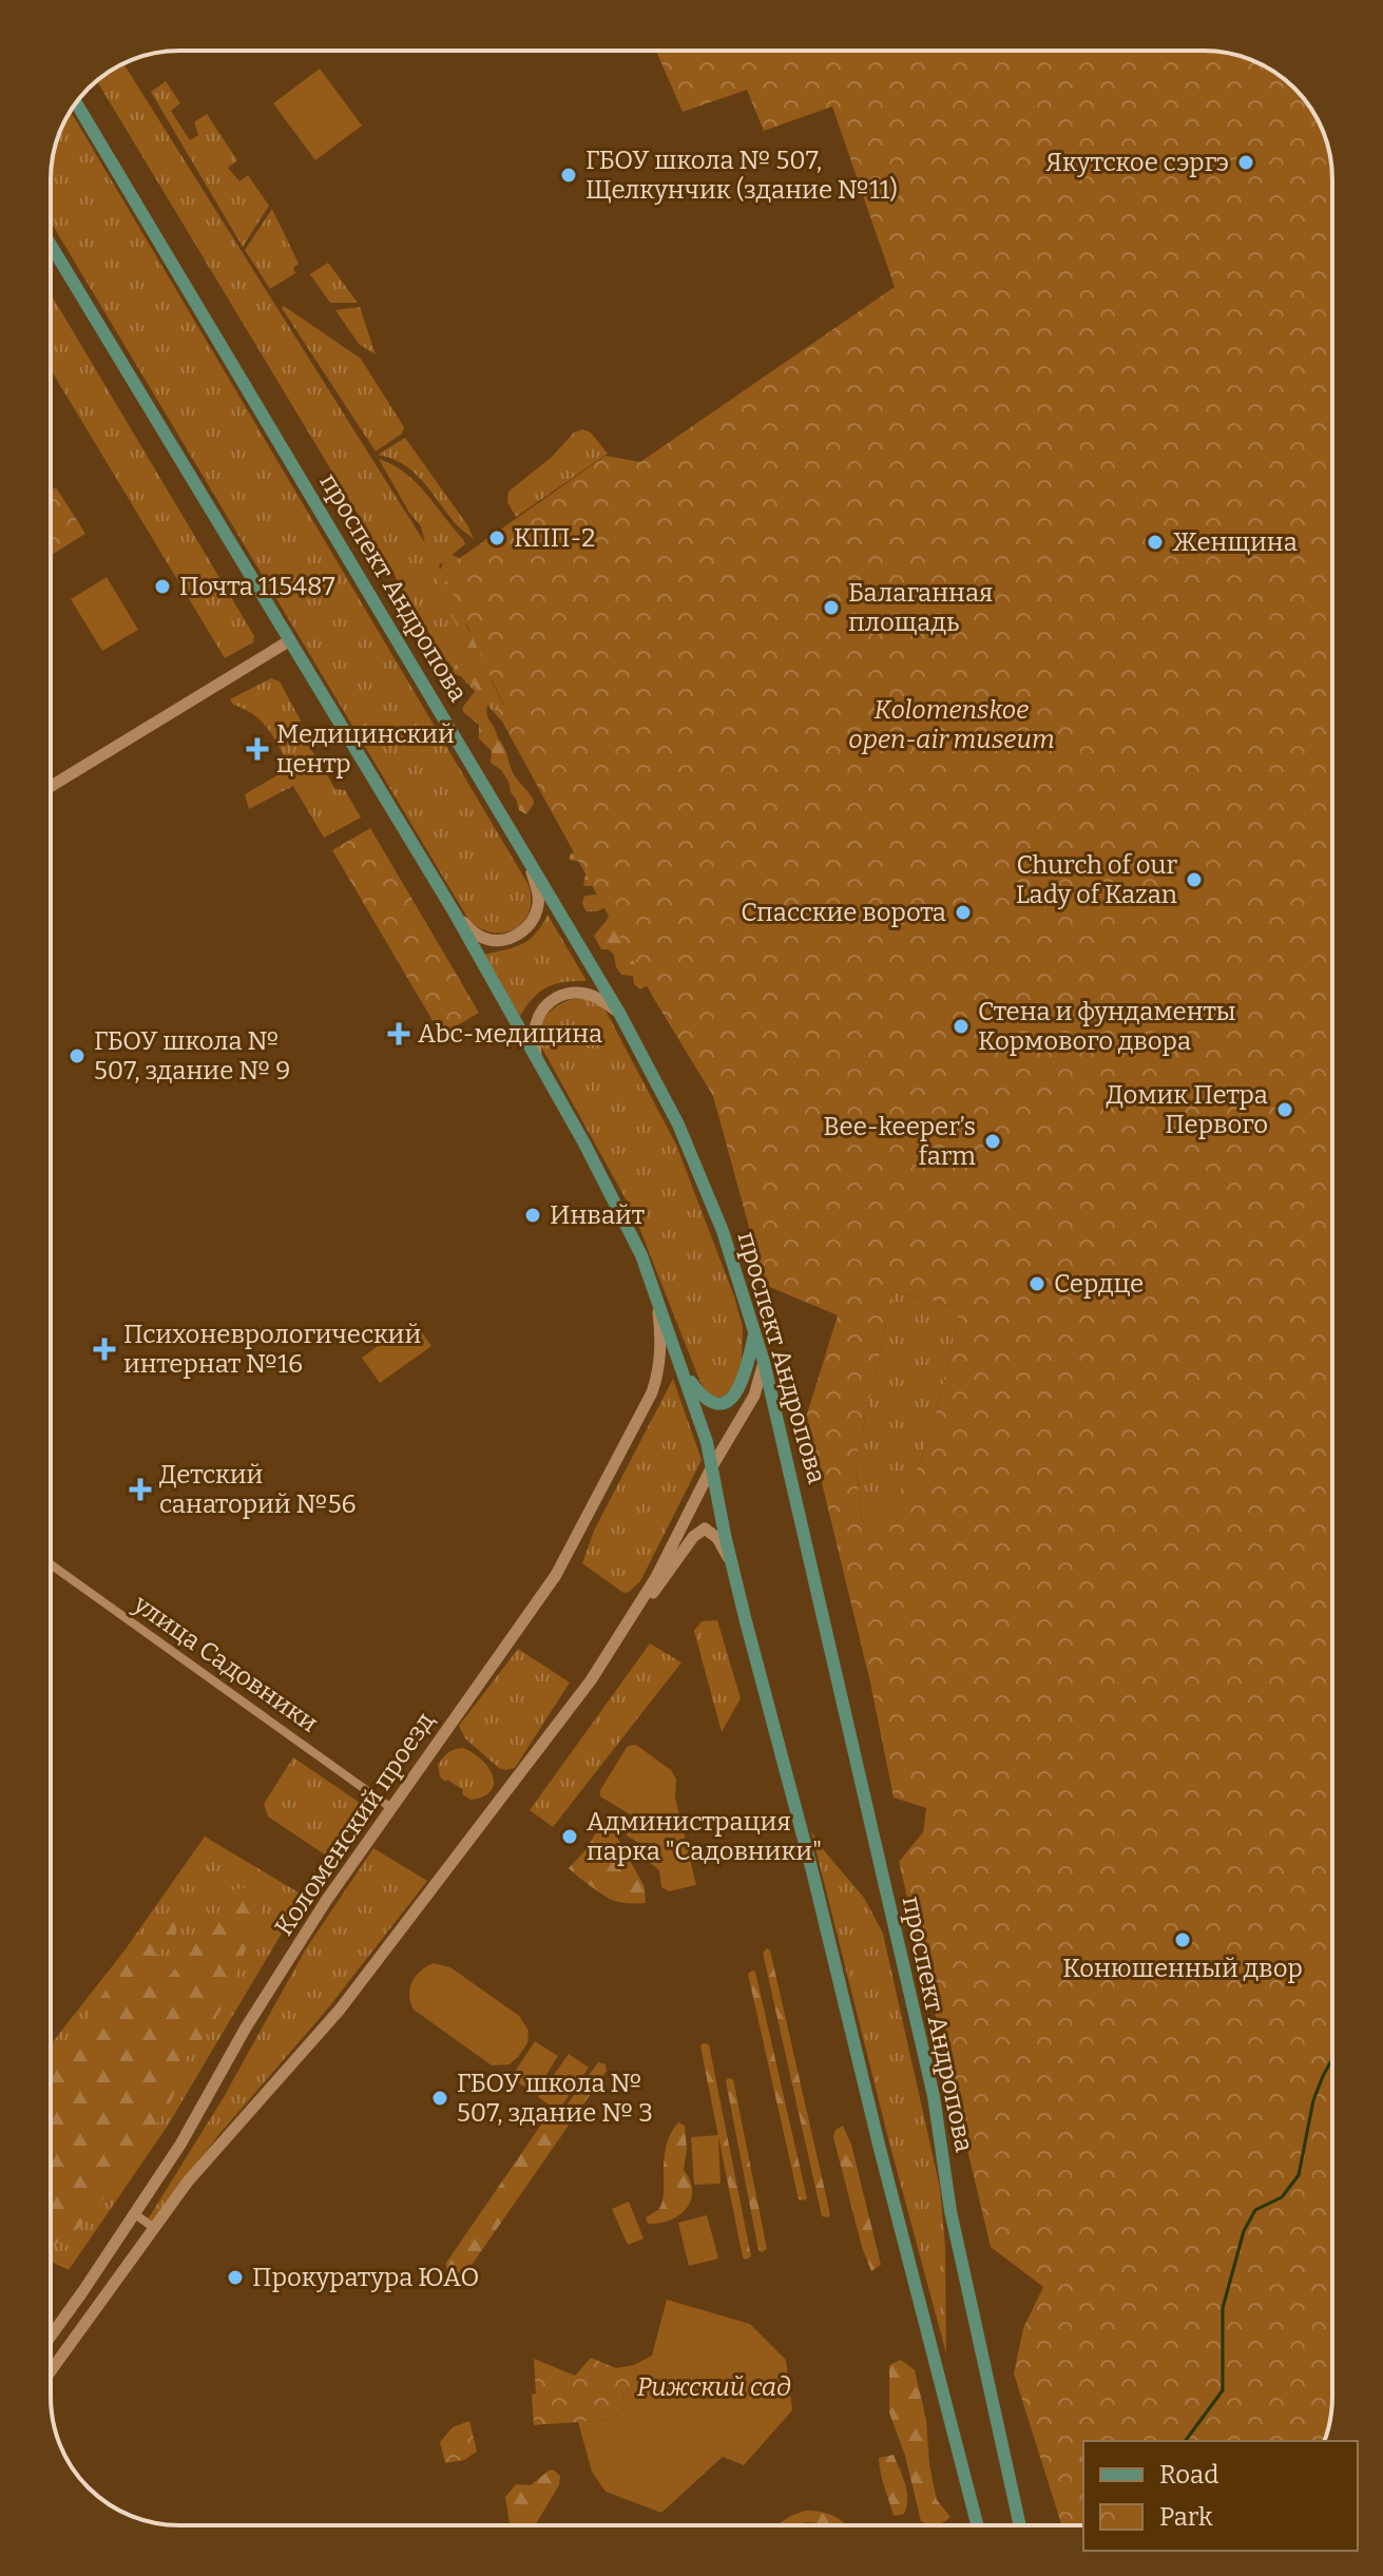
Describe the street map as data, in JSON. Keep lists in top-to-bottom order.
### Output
{
  "streets": {
    "main road": ["проспект Андропова", "Коломенский проезд"],
    "street": ["улица Садовники"]
  },
  "crossings": [
    ["улица Садовники", "Коломенский проезд"]
  ],
  "parks": ["Kolomenskoe open-air museum", "Рижский сад"],
  "places": {
    "other": [
      "Якутское сэргэ",
      "ГБОУ школа № 507, Щелкунчик (здание №11)",
      "КПП-2",
      "Женщина",
      "Почта 115487",
      "Балаганная площадь",
      "Church of our Lady of Kazan",
      "Спасские ворота",
      "Стена и фундаменты Кормового двора",
      "ГБОУ школа № 507, здание № 9",
      "Домик Петра Первого",
      "Bee-keeper’s farm",
      "Инвайт",
      "Сердце",
      "Администрация парка \"Садовники\"",
      "Конюшенный двор",
      "ГБОУ школа № 507, здание № 3",
      "Прокуратура ЮАО"
    ],
    "health": [
      "Медицинский центр",
      "Abc-медицина",
      "Психоневрологический интернат №16",
      "Детский санаторий №56"
    ]
  },
  "legend": ["Road", "Park"]
}
